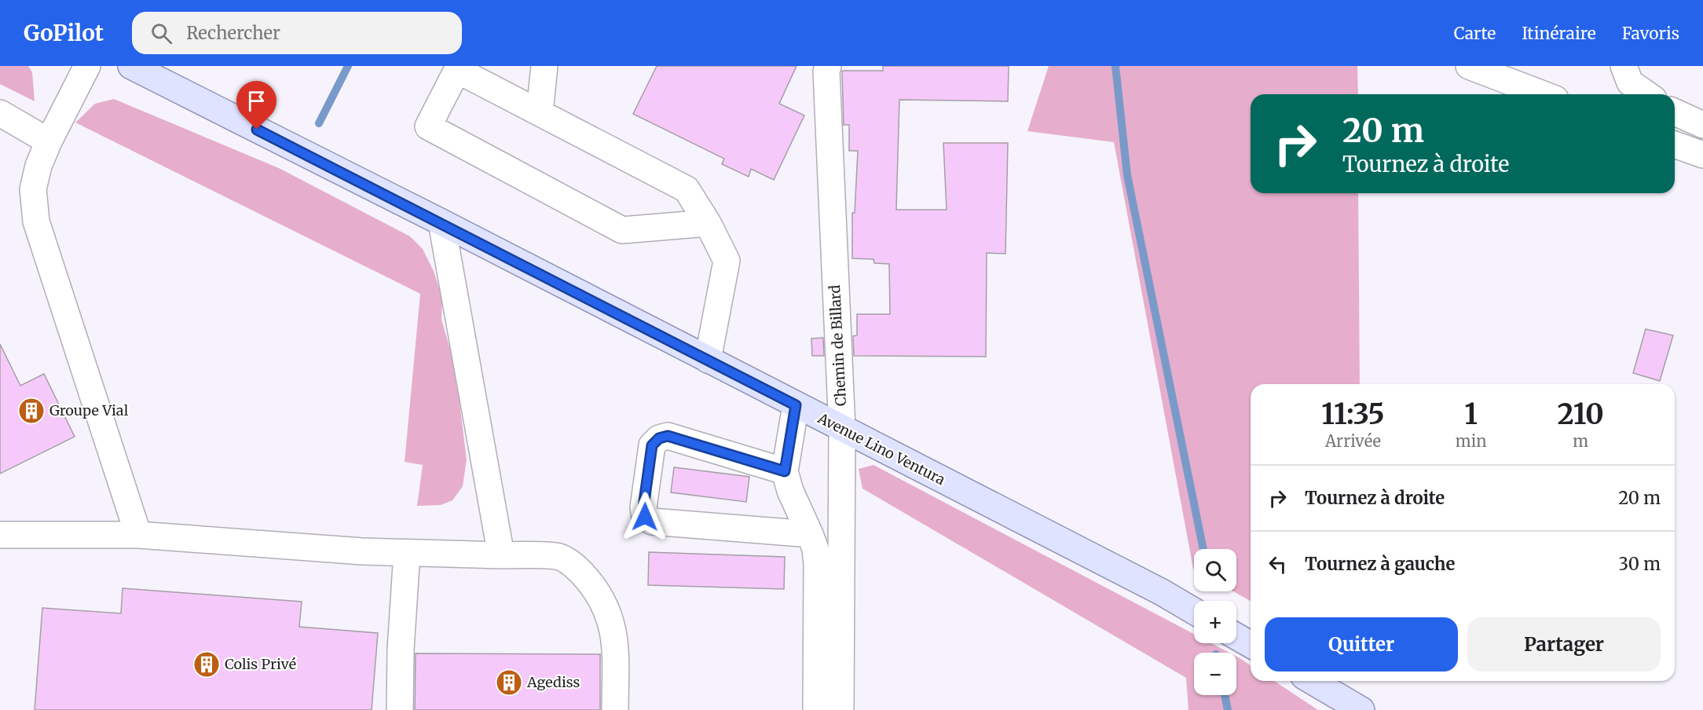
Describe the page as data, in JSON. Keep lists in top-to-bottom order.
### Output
{
  "streets": {
    "main road": ["Avenue Lino Ventura"],
    "street": ["Chemin de Billard"]
  },
  "crossings": [
    ["Chemin de Billard", "Avenue Lino Ventura"]
  ],
  "places": {
    "building": ["Groupe Vial", "Colis Privé", "Agediss"]
  },
  "page": {
    "header": "GoPilot",
    "search": "Rechercher",
    "nav": ["Carte", "Itinéraire", "Favoris"],
    "turn": ["20 m", "Tournez à droite"],
    "eta": [
      "11:35",
      "Arrivée",
      "1",
      "min",
      "210",
      "m"
    ],
    "list": [
      {
        "name": "Tournez à droite",
        "value": "20 m"
      },
      {
        "name": "Tournez à gauche",
        "value": "30 m"
      }
    ],
    "map_buttons": ["+", "−"],
    "buttons": ["Quitter", "Partager"]
  }
}
